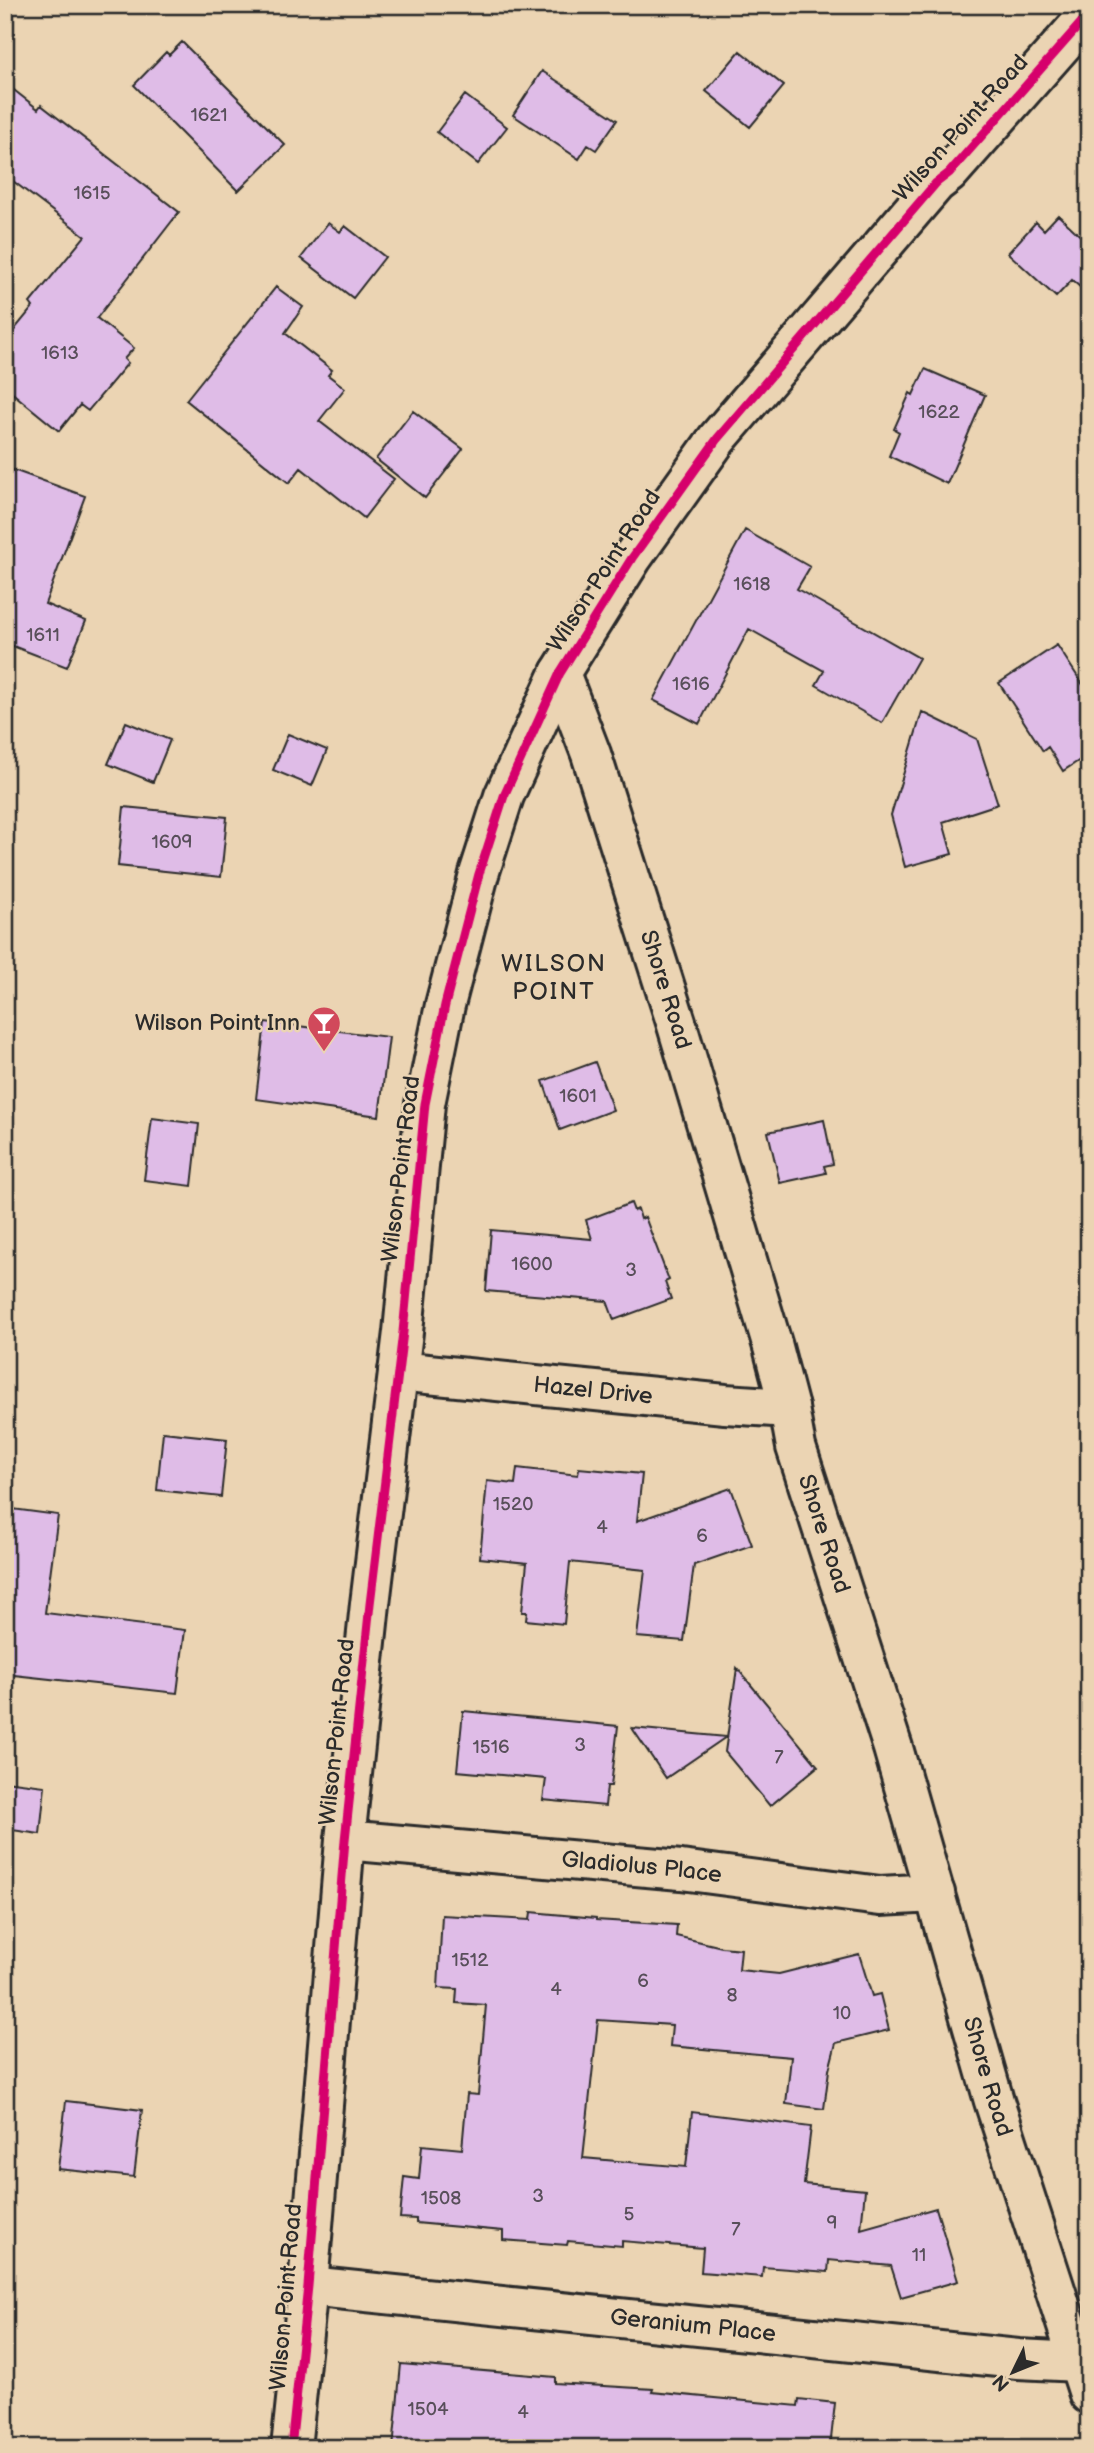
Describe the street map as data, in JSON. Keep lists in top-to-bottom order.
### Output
{
  "streets": {
    "street": [
      "Wilson Point Road",
      "Shore Road",
      "Hazel Drive",
      "Gladiolus Place",
      "Geranium Place"
    ]
  },
  "crossings": [
    ["Wilson Point Road", "Shore Road"],
    ["Wilson Point Road", "Hazel Drive"],
    ["Wilson Point Road", "Gladiolus Place"],
    ["Wilson Point Road", "Geranium Place"],
    ["Shore Road", "Hazel Drive"],
    ["Shore Road", "Gladiolus Place"],
    ["Shore Road", "Geranium Place"]
  ],
  "districts": ["WILSON POINT"],
  "places": {
    "bar": ["Wilson Point Inn"]
  },
  "house_numbers": [
    "1621",
    "1615",
    "1613",
    "1622",
    "1618",
    "1611",
    "1616",
    "1609",
    "1601",
    "1600",
    "3",
    "1520",
    "4",
    "6",
    "3",
    "1516",
    "7",
    "1512",
    "6",
    "4",
    "8",
    "10",
    "3",
    "1508",
    "5",
    "9",
    "7",
    "11",
    "1504",
    "4"
  ],
  "north": "bottom left"
}
